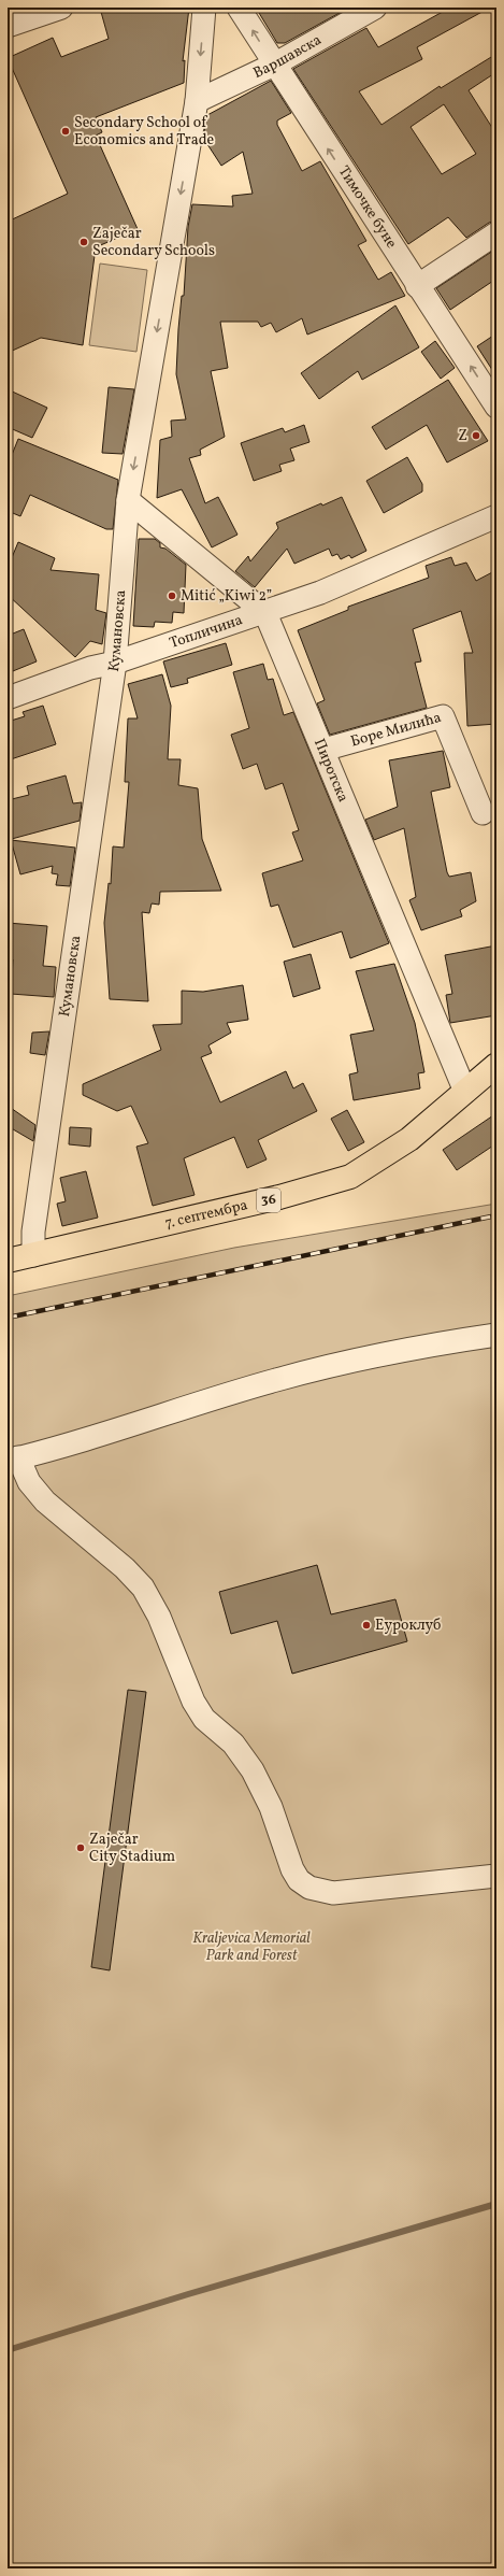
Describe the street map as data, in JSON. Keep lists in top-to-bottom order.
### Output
{
  "streets": {
    "main road": ["36", "7. септембра"],
    "street": [
      "Варшавска",
      "Тимочке буне",
      "Кумановска",
      "Топличина",
      "Боре Милића",
      "Пиротска"
    ]
  },
  "crossings": [
    ["Варшавска", "Тимочке буне"],
    ["Варшавска", "Кумановска"],
    ["Кумановска", "Топличина"],
    ["Кумановска", "Пиротска"],
    ["Кумановска", "7. септембра"],
    ["Топличина", "Пиротска"],
    ["Боре Милића", "Пиротска"],
    ["Пиротска", "7. септембра"]
  ],
  "one_way": ["Тимочке буне", "Кумановска"],
  "parks": ["Kraljevica Memorial Park and Forest"],
  "places": [
    "Secondary School of Economics and Trade",
    "Zaječar Secondary Schools",
    "Z",
    "Mitić „Kiwi 2”",
    "Еуроклуб",
    "Zaječar City Stadium"
  ]
}
